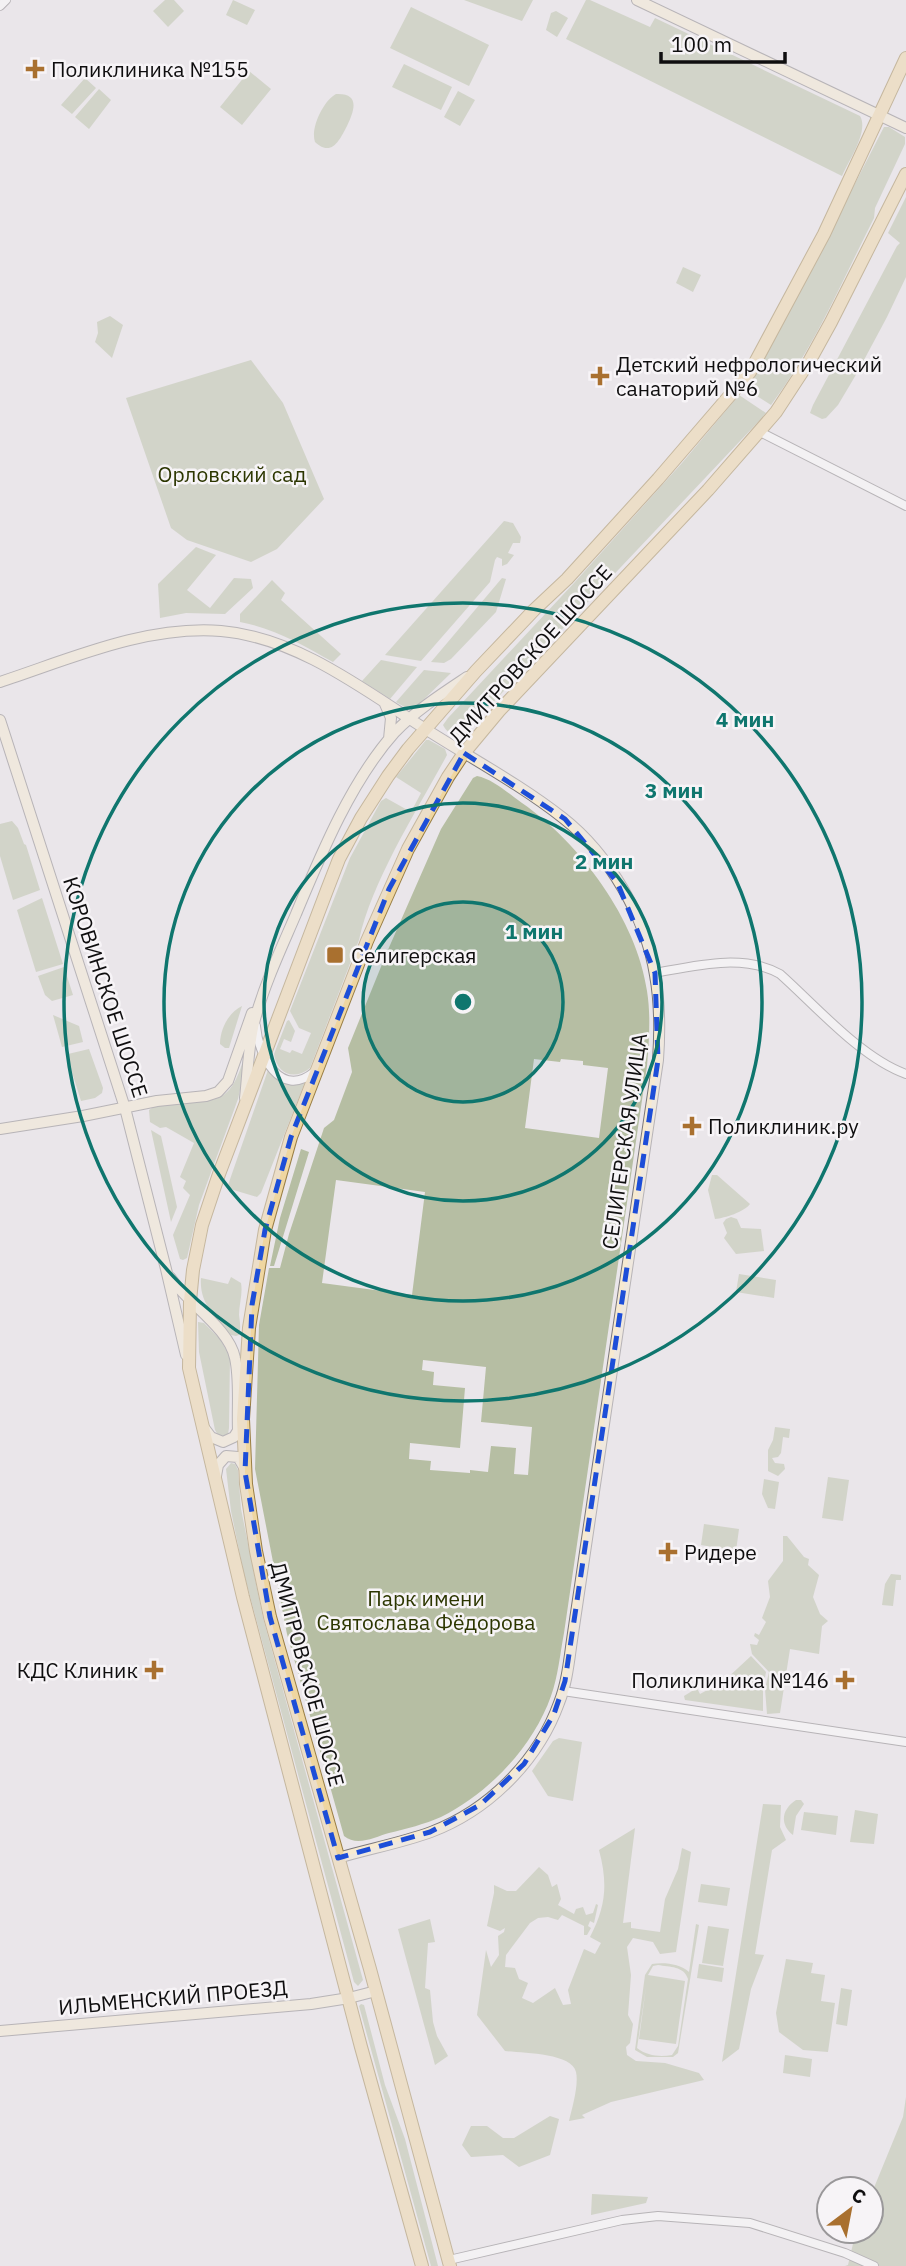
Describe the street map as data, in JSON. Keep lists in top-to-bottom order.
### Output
{
  "streets": {
    "main road": ["ДМИТРОВСКОЕ ШОССЕ"],
    "street": ["КОРОВИНСКОЕ ШОССЕ", "СЕЛИГЕРСКАЯ УЛИЦА", "ИЛЬМЕНСКИЙ ПРОЕЗД"]
  },
  "crossings": [
    ["ДМИТРОВСКОЕ ШОССЕ", "КОРОВИНСКОЕ ШОССЕ"],
    ["ДМИТРОВСКОЕ ШОССЕ", "СЕЛИГЕРСКАЯ УЛИЦА"],
    ["ДМИТРОВСКОЕ ШОССЕ", "ИЛЬМЕНСКИЙ ПРОЕЗД"]
  ],
  "parks": ["Орловский сад", "Парк имени Святослава Фёдорова"],
  "places": {
    "health": [
      "Поликлиника №155",
      "Детский нефрологический санаторий №6",
      "Поликлиник.ру",
      "Ридере",
      "КДС Клиник",
      "Поликлиника №146"
    ],
    "transit": ["Селигерская"]
  },
  "scale_bar": "100 m",
  "north": "top right",
  "rings": [
    "4 мин",
    "3 мин",
    "2 мин",
    "1 мин"
  ]
}
